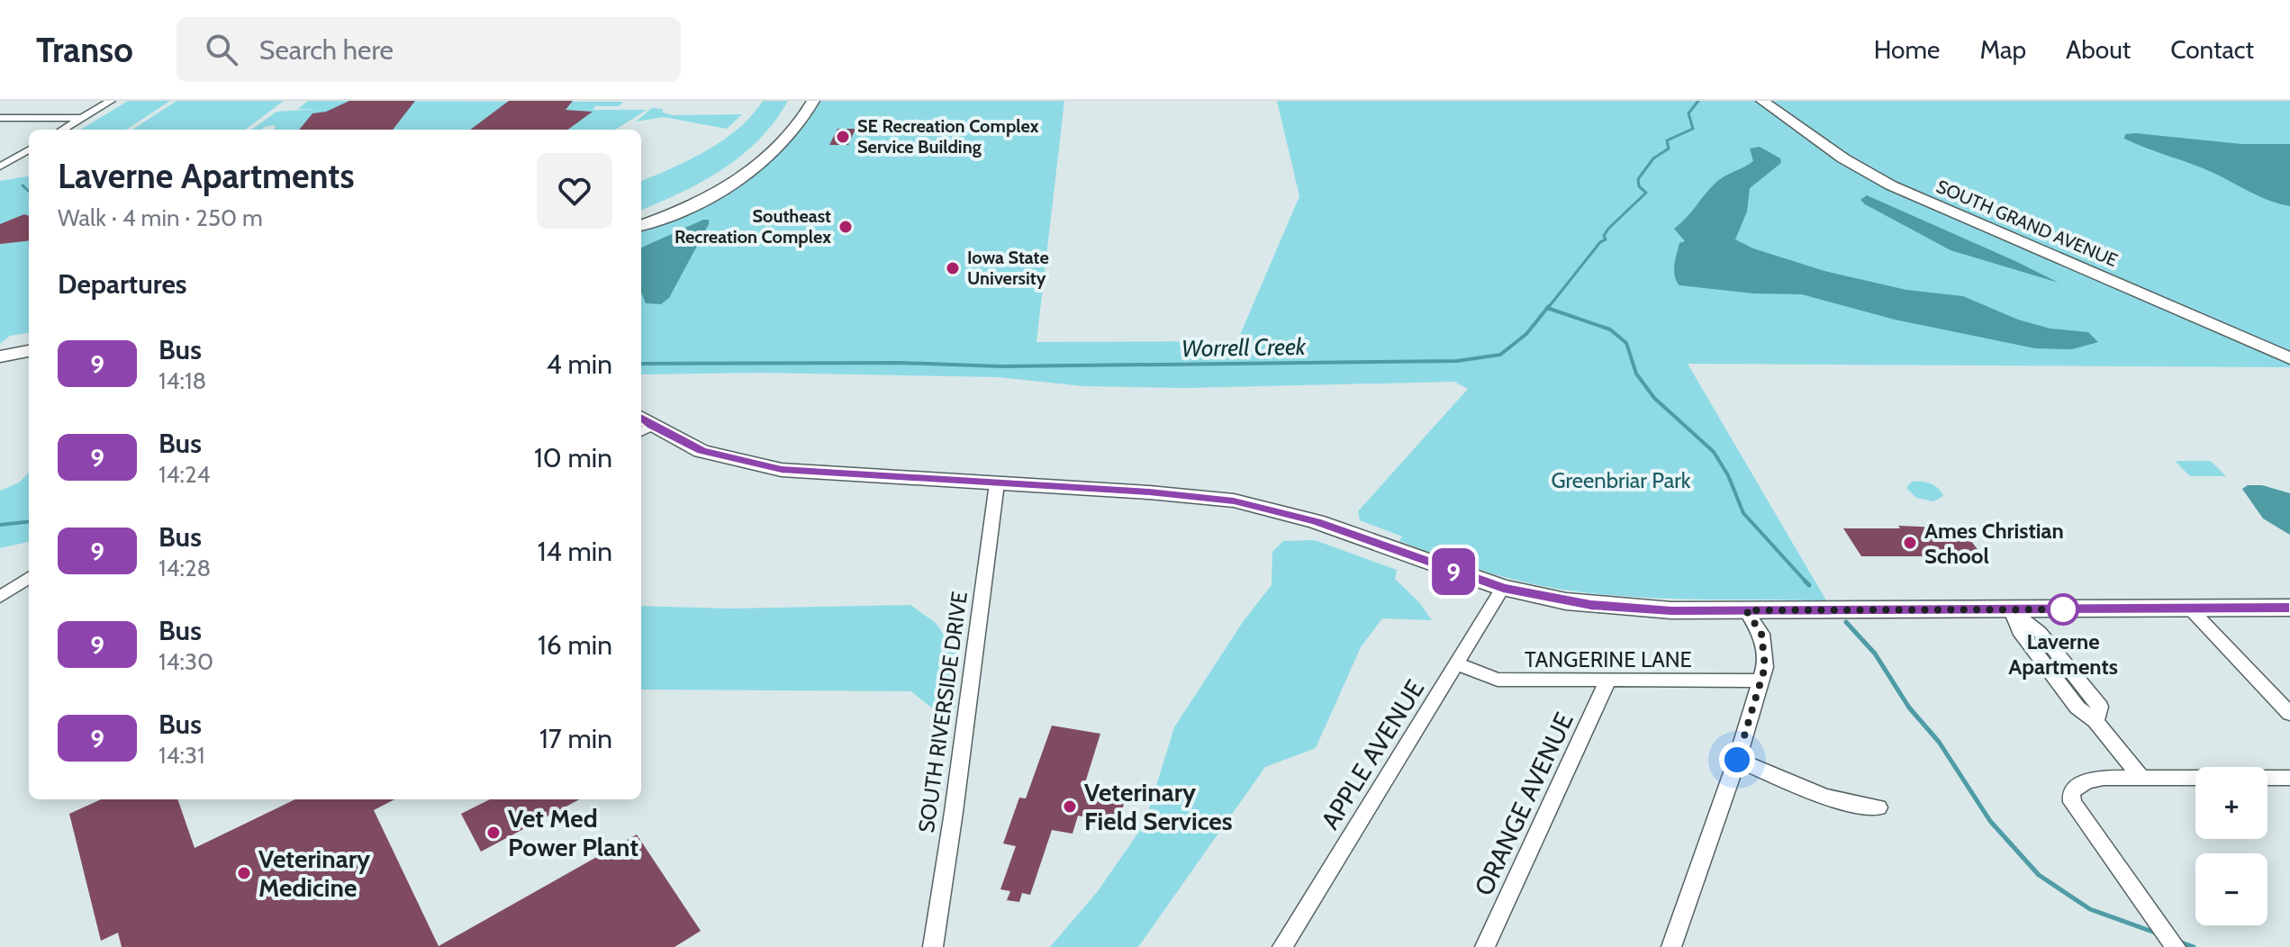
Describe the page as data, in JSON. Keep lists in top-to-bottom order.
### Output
{
  "streets": {
    "main road": ["SOUTH GRAND AVENUE"],
    "street": [
      "TANGERINE LANE",
      "SOUTH RIVERSIDE DRIVE",
      "APPLE AVENUE",
      "ORANGE AVENUE"
    ]
  },
  "crossings": [
    ["TANGERINE LANE", "APPLE AVENUE"],
    ["TANGERINE LANE", "ORANGE AVENUE"]
  ],
  "water": ["Worrell Creek"],
  "parks": ["Greenbriar Park"],
  "places": [
    "SE Recreation Complex Service Building",
    "Southeast Recreation Complex",
    "Iowa State University",
    "Ames Christian School",
    "Laverne Apartments",
    "Veterinary Field Services",
    "Vet Med Power Plant",
    "Veterinary Medicine"
  ],
  "lines": ["bus line 9"],
  "page": {
    "header": "Transo",
    "search": "Search here",
    "nav": [
      "Home",
      "Map",
      "About",
      "Contact"
    ],
    "on_map": "9",
    "heading": [
      ["Laverne Apartments", "Walk · 4 min · 250 m"],
      "Departures"
    ],
    "list": [
      {
        "mark": "9",
        "name": "Bus",
        "note": "14:18",
        "value": "4 min"
      },
      {
        "mark": "9",
        "name": "Bus",
        "note": "14:24",
        "value": "10 min"
      },
      {
        "mark": "9",
        "name": "Bus",
        "note": "14:28",
        "value": "14 min"
      },
      {
        "mark": "9",
        "name": "Bus",
        "note": "14:30",
        "value": "16 min"
      },
      {
        "mark": "9",
        "name": "Bus",
        "note": "14:31",
        "value": "17 min"
      }
    ],
    "map_buttons": ["+", "−"]
  }
}
